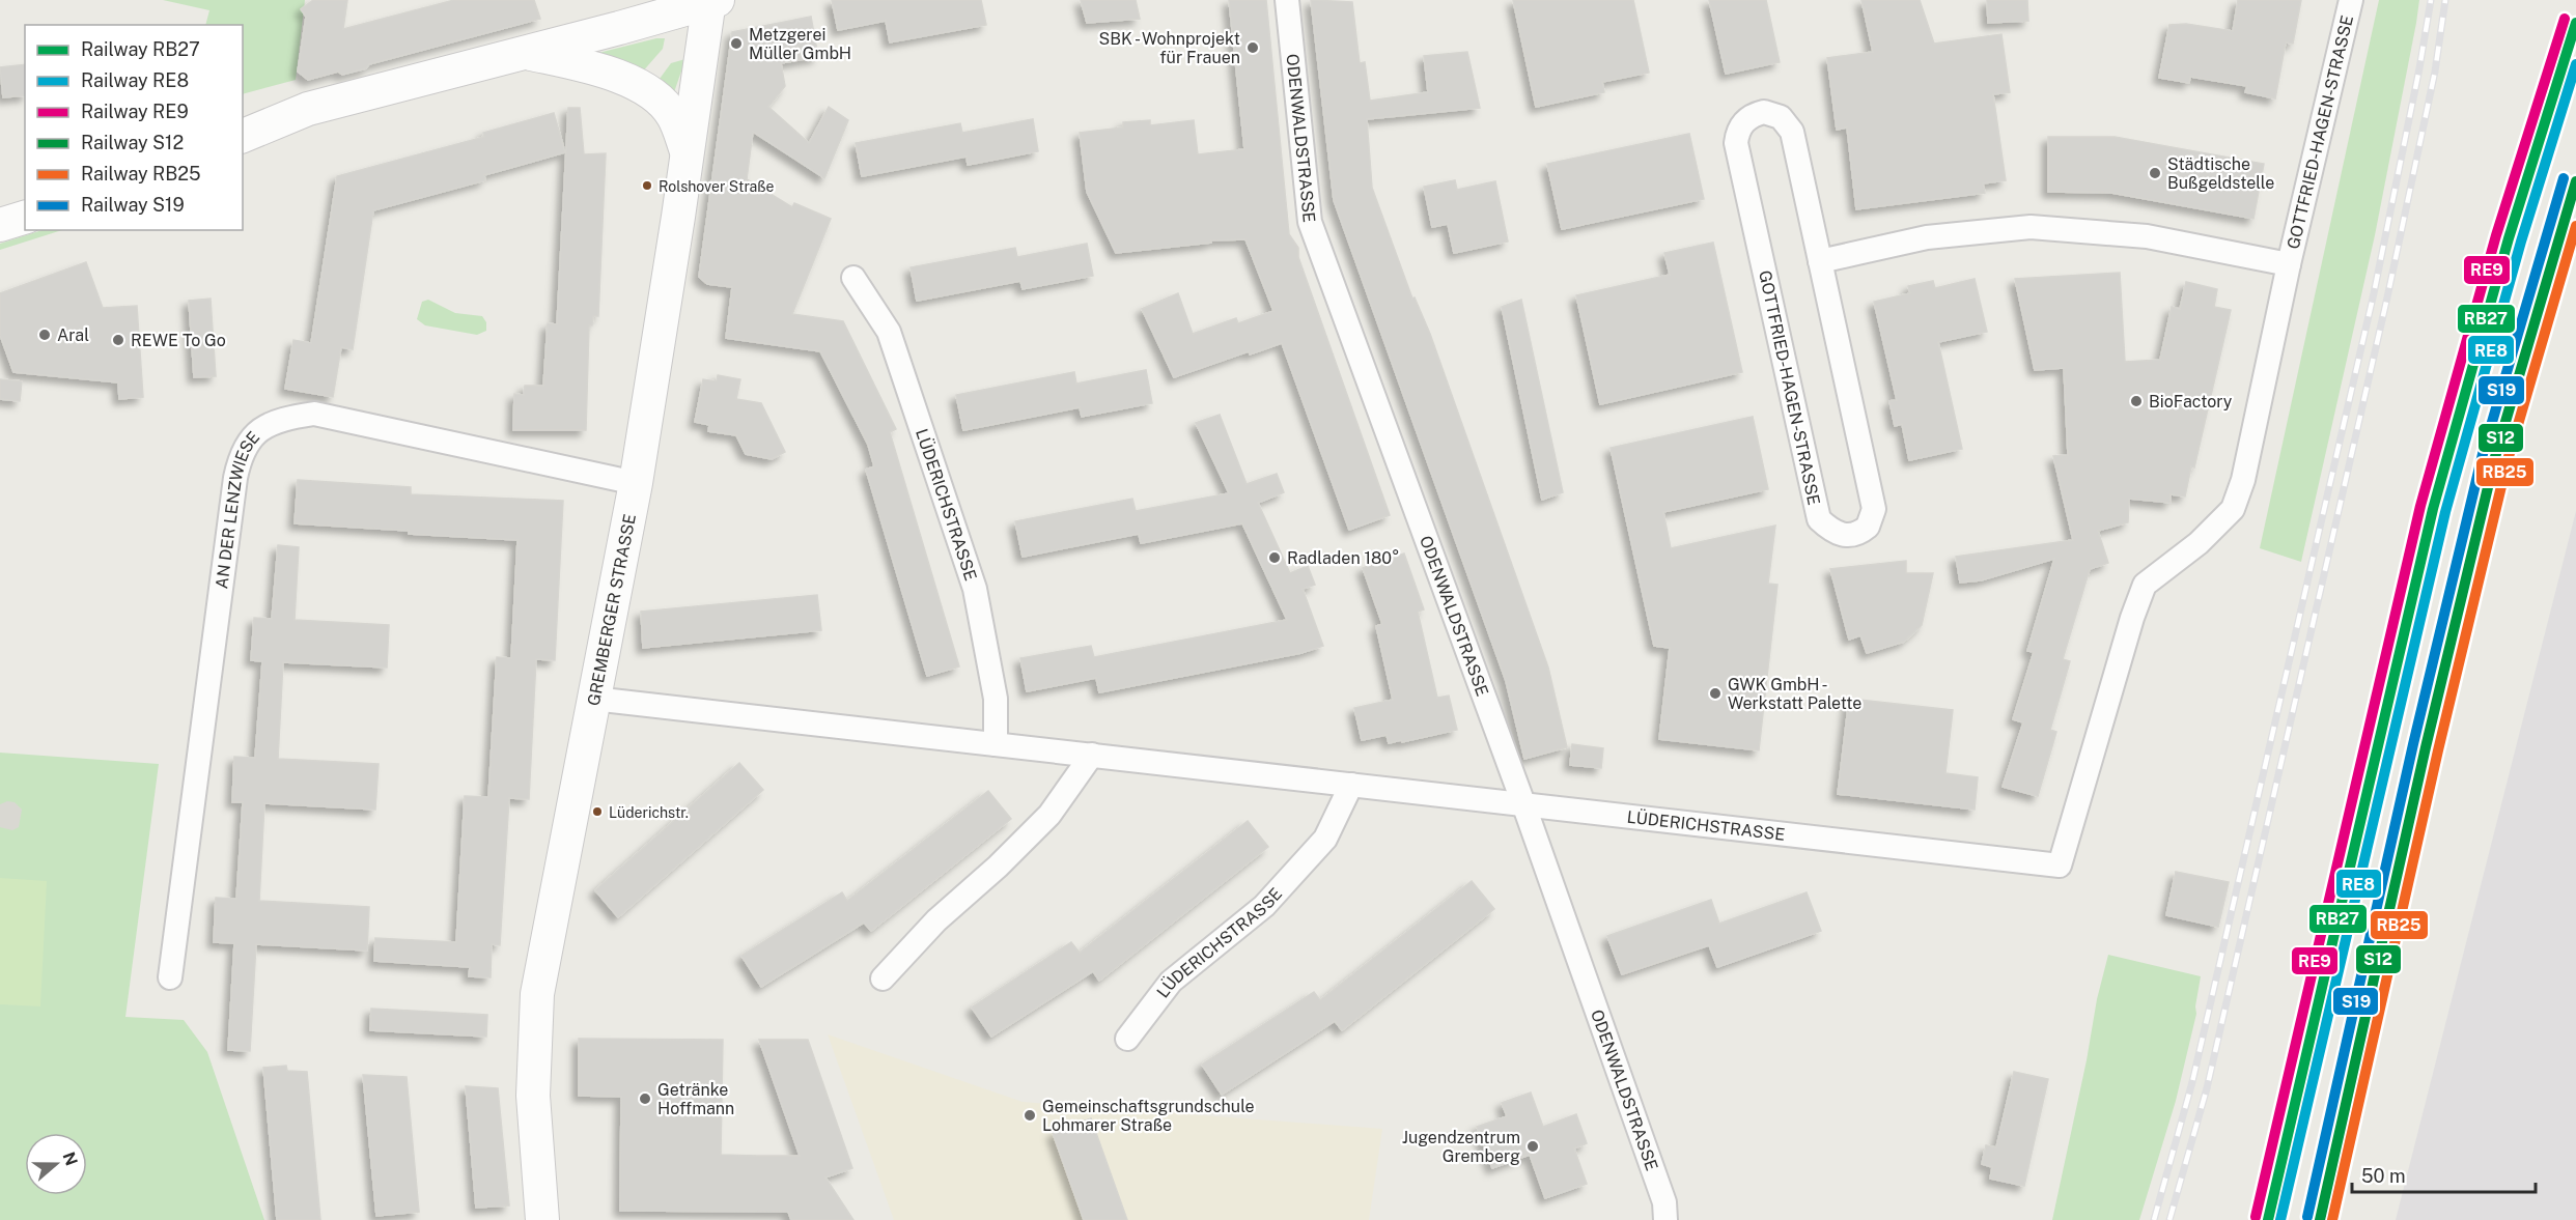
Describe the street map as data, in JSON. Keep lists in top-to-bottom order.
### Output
{
  "streets": {
    "street": [
      "GOTTFRIED-HAGEN-STRASSE",
      "ODENWALDSTRASSE",
      "LÜDERICHSTRASSE",
      "AN DER LENZWIESE",
      "GREMBERGER STRASSE"
    ]
  },
  "crossings": [
    ["GOTTFRIED-HAGEN-STRASSE", "LÜDERICHSTRASSE"],
    ["ODENWALDSTRASSE", "LÜDERICHSTRASSE"],
    ["LÜDERICHSTRASSE", "GREMBERGER STRASSE"],
    ["AN DER LENZWIESE", "GREMBERGER STRASSE"]
  ],
  "places": [
    "Metzgerei Müller GmbH",
    "SBK - Wohnprojekt für Frauen",
    "Städtische Bußgeldstelle",
    "Rolshover Straße",
    "Aral",
    "REWE To Go",
    "BioFactory",
    "Radladen 180°",
    "GWK GmbH - Werkstatt Palette",
    "Lüderichstr.",
    "Getränke Hoffmann",
    "Gemeinschaftsgrundschule Lohmarer Straße",
    "Jugendzentrum Gremberg"
  ],
  "lines": [
    "rail line RE9",
    "rail line RB27",
    "rail line RE8",
    "rail line S19",
    "rail line S12",
    "rail line RB25"
  ],
  "legend": [
    "Railway RB27",
    "Railway RE8",
    "Railway RE9",
    "Railway S12",
    "Railway RB25",
    "Railway S19"
  ],
  "scale_bar": "50 m",
  "north": "right"
}
